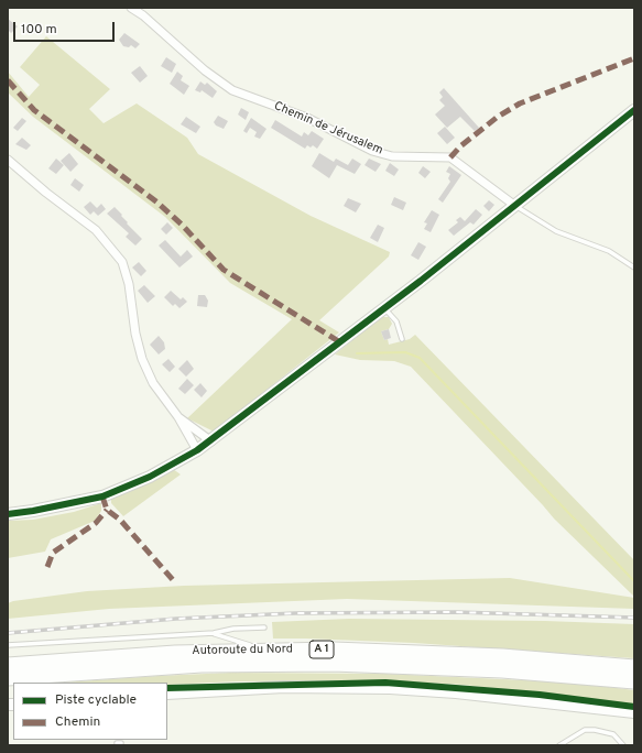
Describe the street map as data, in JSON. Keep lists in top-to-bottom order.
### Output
{
  "streets": {
    "highway": ["A 1", "Autoroute du Nord"],
    "street": ["Chemin de Jérusalem"]
  },
  "legend": ["Piste cyclable", "Chemin"],
  "scale_bar": "100 m"
}
